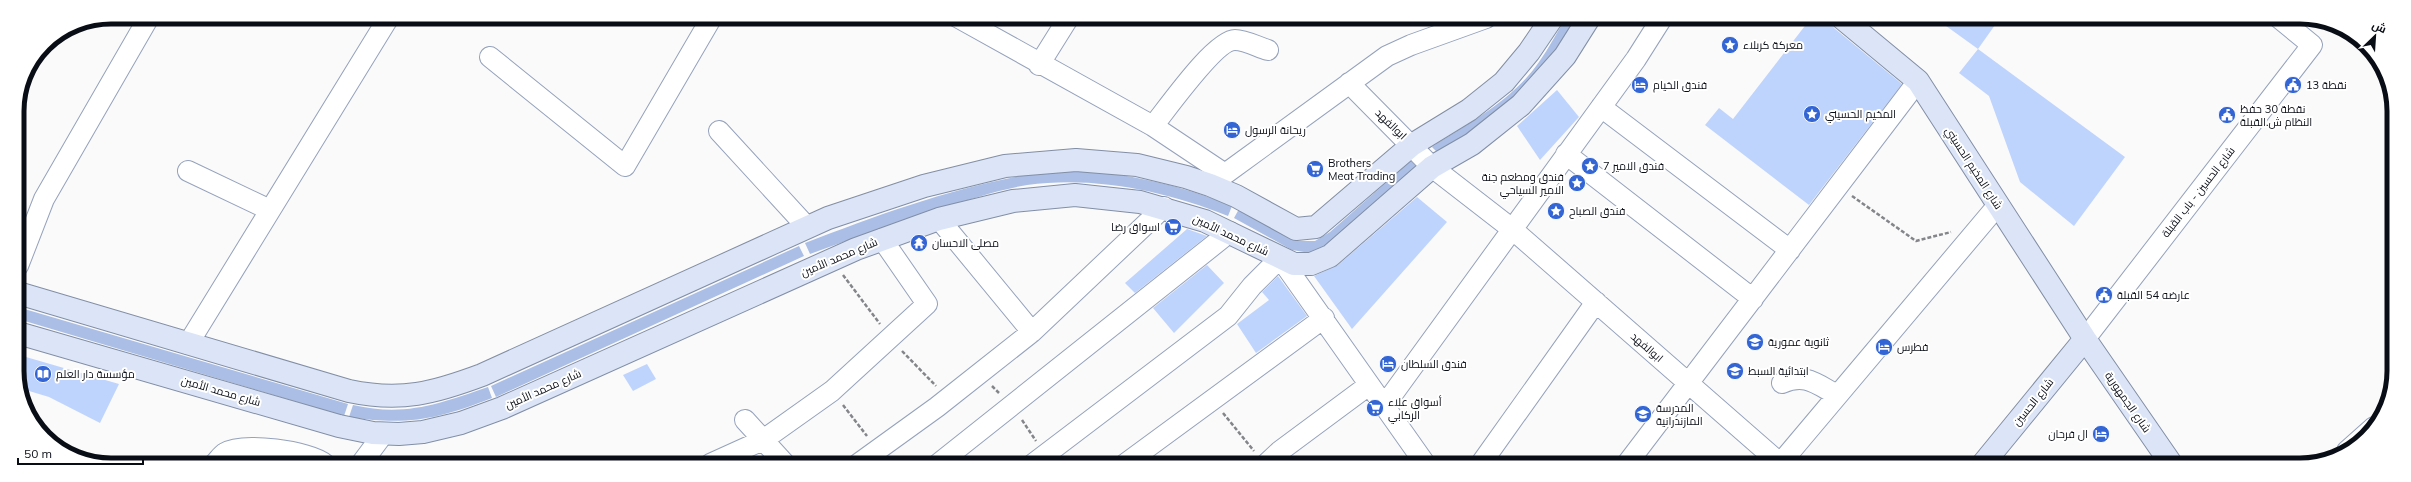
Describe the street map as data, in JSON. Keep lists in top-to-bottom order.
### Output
{
  "streets": {
    "main road": [
      "شارع المخيم الحسيني",
      "شارع محمد الأمين",
      "شارع الحسين",
      "شارع الجمهورية"
    ],
    "street": ["ابوالفهد", "شارع الحسين - باب القبلة"]
  },
  "crossings": [
    ["ابوالفهد", "شارع محمد الأمين"],
    ["شارع المخيم الحسيني", "شارع الحسين - باب القبلة"],
    ["شارع المخيم الحسيني", "شارع الحسين"],
    ["شارع المخيم الحسيني", "شارع الجمهورية"],
    ["شارع الحسين - باب القبلة", "شارع الحسين"],
    ["شارع الحسين - باب القبلة", "شارع الجمهورية"],
    ["شارع الحسين", "شارع الجمهورية"]
  ],
  "places": {
    "place": [
      "معركة كربلاء",
      "المخيم الحسيني",
      "فندق الامير 7",
      "فندق ومطعم جنة الامير السياحي",
      "فندق الصباح"
    ],
    "hotel": [
      "فندق الخيام",
      "ريحانة الرسول",
      "فطرس",
      "فندق السلطان",
      "ال فرحان"
    ],
    "public building": ["نقطة 13", "نقطة 30 حفظ النظام ش.القبلة", "عارضه 54 القبلة"],
    "supermarket": ["Brothers Meat Trading", "اسواق رضا", "أسواق علاء الركابي"],
    "temple": ["مصلى الاحسان"],
    "school or university": ["ثانوية عمورية", "ابتدائية السبط", "المدرسة المازندرانية"],
    "library": ["مؤسسة دار العلم"]
  },
  "scale_bar": "50 m",
  "north": "top right"
}
